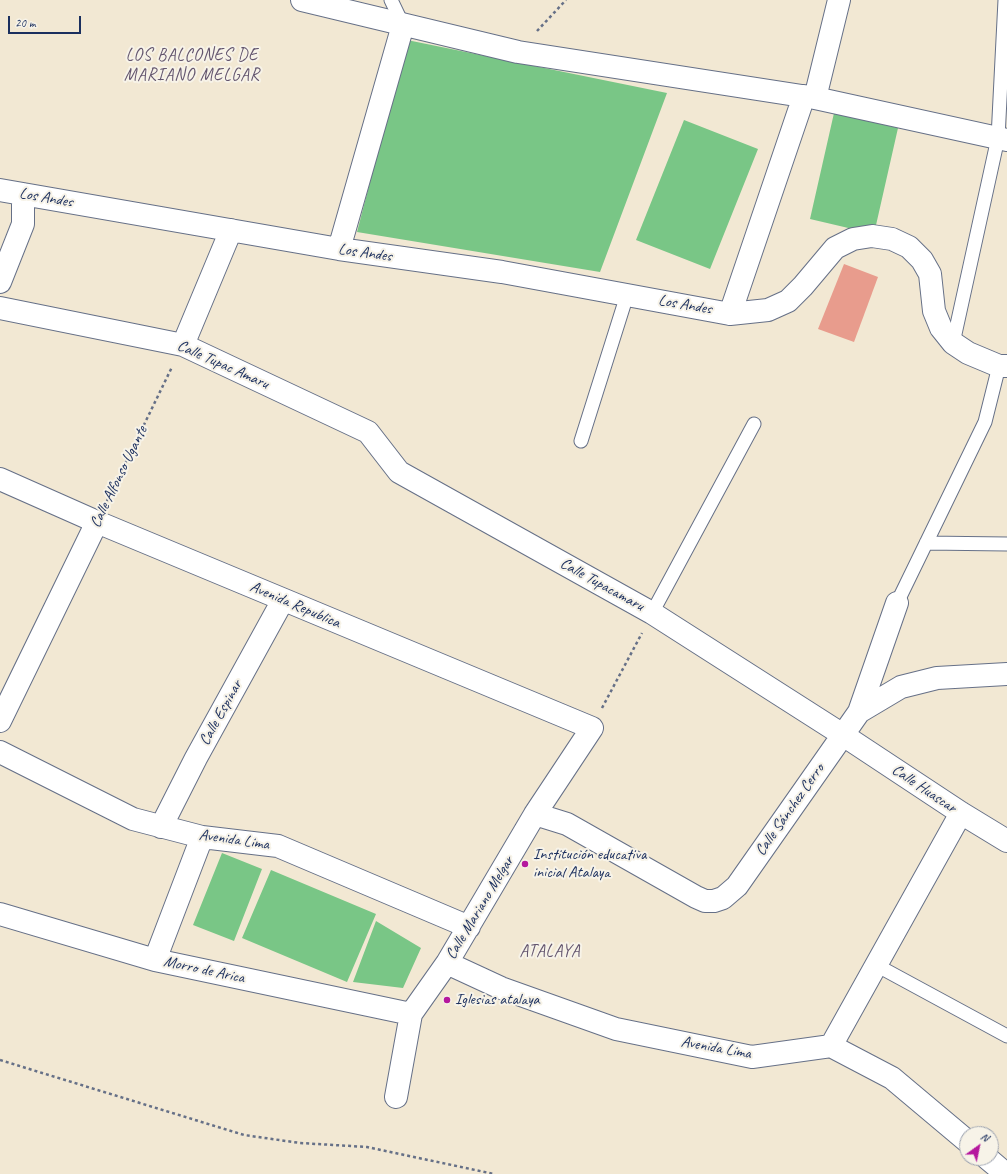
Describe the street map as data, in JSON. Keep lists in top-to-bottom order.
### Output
{
  "streets": {
    "street": [
      "Los Andes",
      "Calle Tupac Amaru",
      "Calle Alfonso Ugante",
      "Calle Tupacamaru",
      "Avenida Republica",
      "Calle Espinar",
      "Calle Huascar",
      "Calle Sánchez Cerro",
      "Avenida Lima",
      "Calle Mariano Melgar",
      "Morro de Arica"
    ]
  },
  "crossings": [
    ["Calle Tupac Amaru", "Calle Alfonso Ugante"],
    ["Calle Tupac Amaru", "Calle Tupacamaru"],
    ["Calle Alfonso Ugante", "Avenida Republica"],
    ["Calle Tupacamaru", "Calle Huascar"],
    ["Calle Tupacamaru", "Calle Sánchez Cerro"],
    ["Avenida Republica", "Calle Espinar"],
    ["Avenida Republica", "Calle Mariano Melgar"],
    ["Calle Espinar", "Avenida Lima"],
    ["Calle Huascar", "Calle Sánchez Cerro"],
    ["Calle Sánchez Cerro", "Calle Mariano Melgar"],
    ["Avenida Lima", "Calle Mariano Melgar"],
    ["Calle Mariano Melgar", "Morro de Arica"]
  ],
  "districts": ["LOS BALCONES DE MARIANO MELGAR", "ATALAYA"],
  "places": ["Institución educativa inicial Atalaya", "Iglesias atalaya"],
  "scale_bar": "20 m",
  "north": "top right"
}
